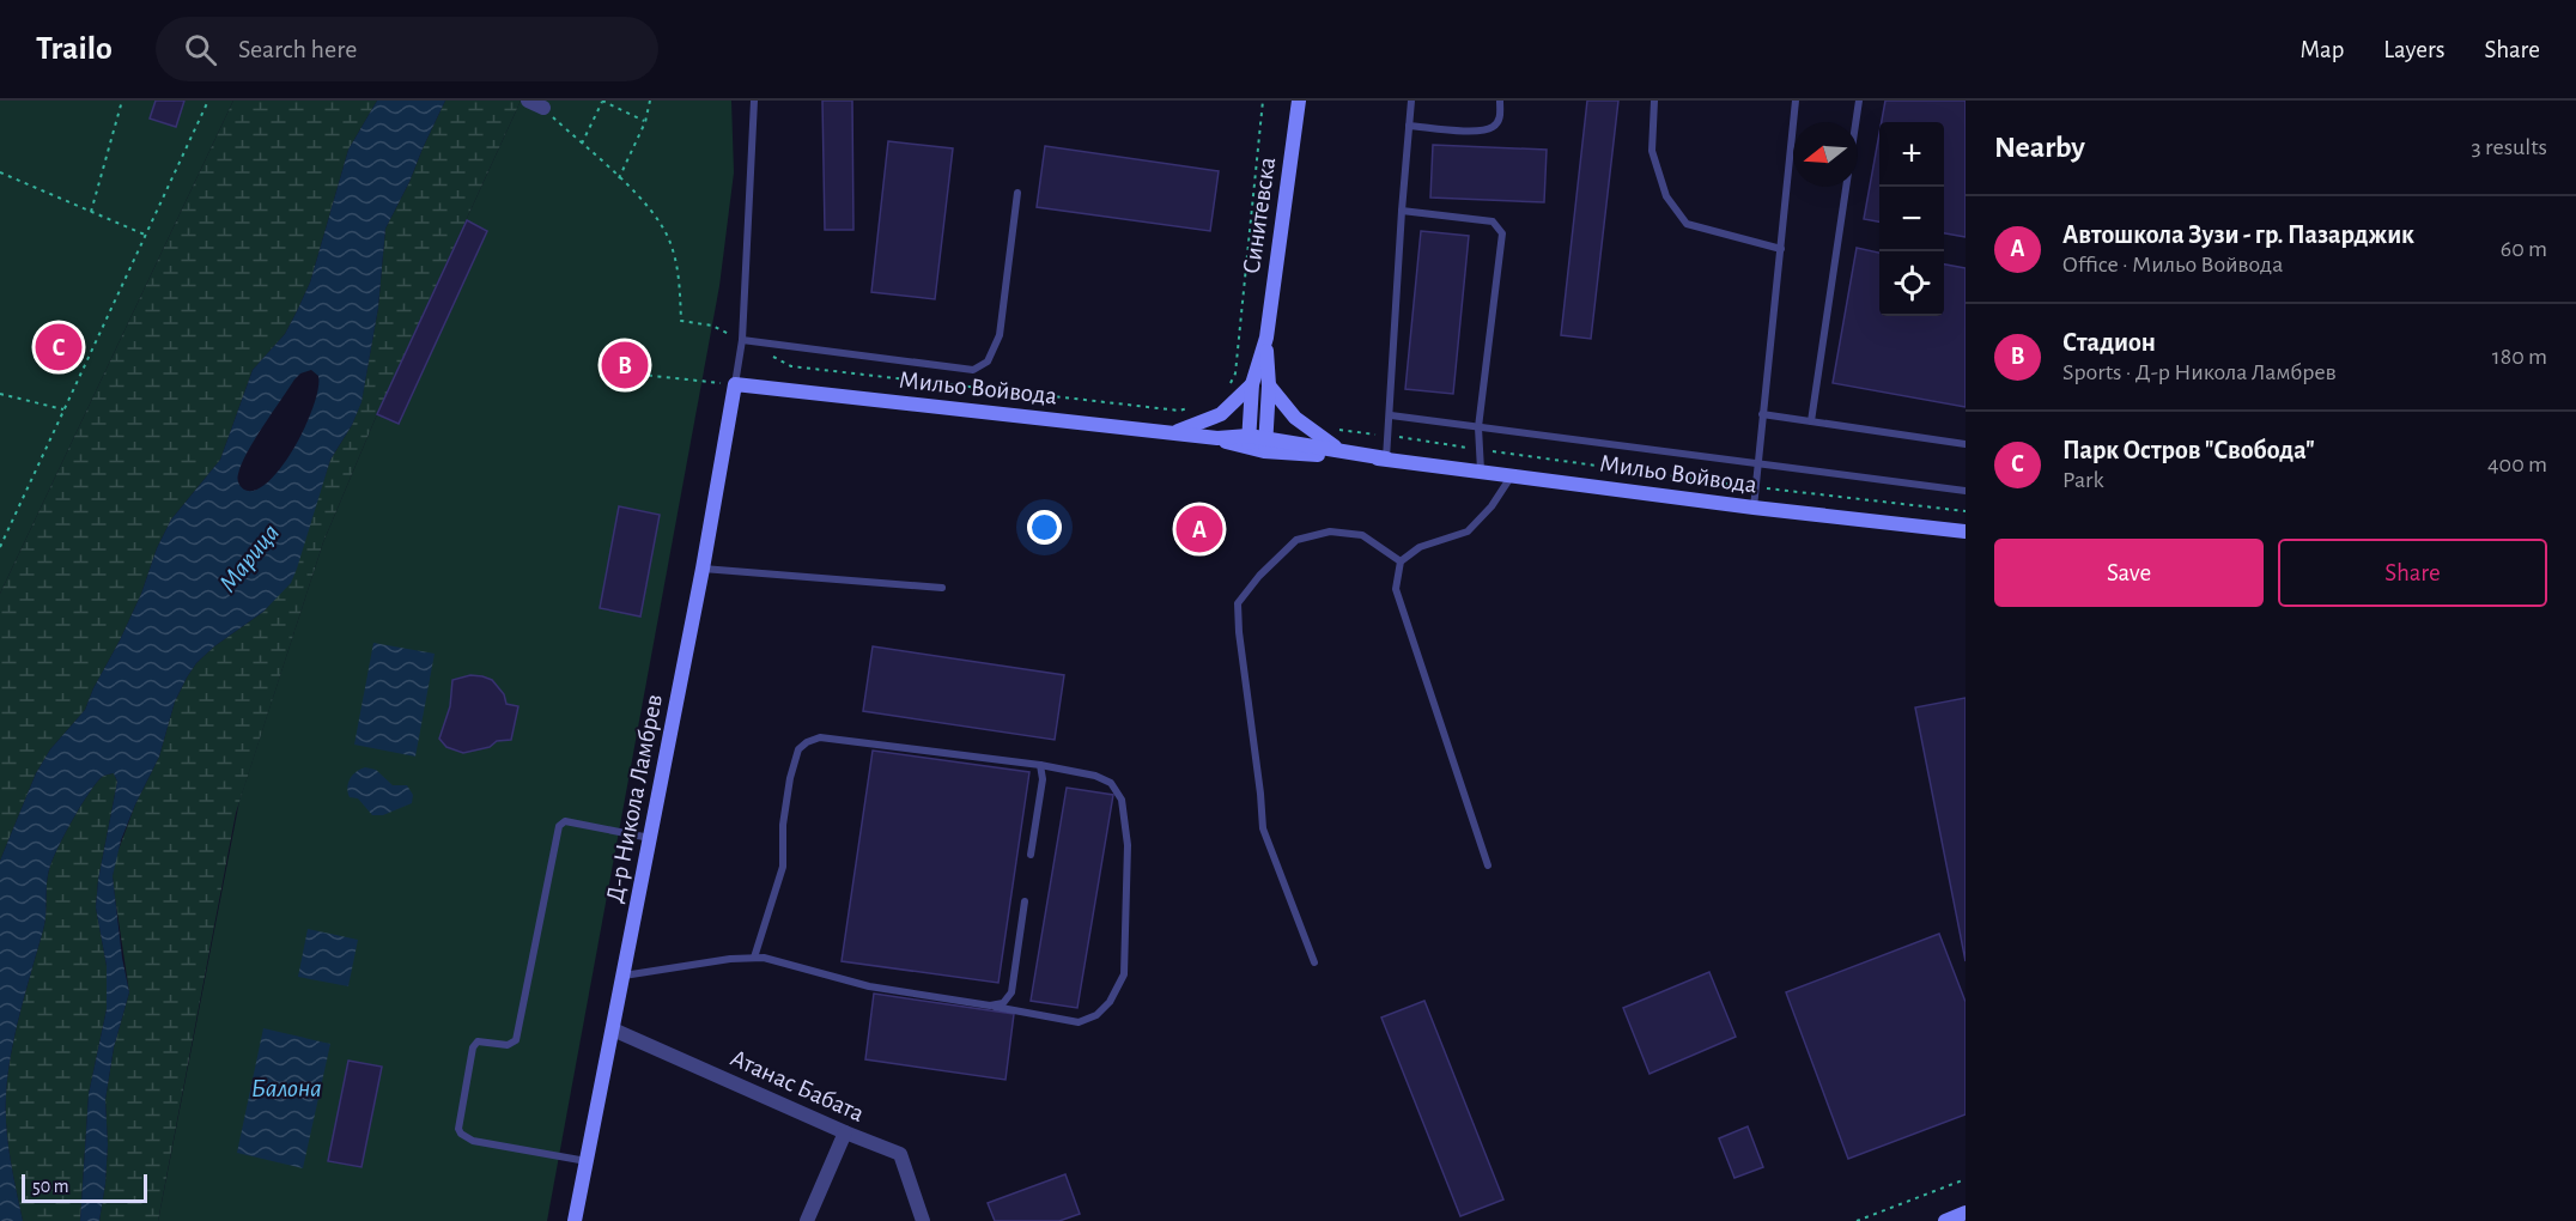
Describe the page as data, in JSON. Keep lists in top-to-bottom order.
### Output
{
  "streets": {
    "street": [
      "Синитевска",
      "Мильо Войвода",
      "Д-р Никола Ламбрев",
      "Атанас Бабата"
    ]
  },
  "crossings": [
    ["Синитевска", "Мильо Войвода"],
    ["Мильо Войвода", "Д-р Никола Ламбрев"],
    ["Д-р Никола Ламбрев", "Атанас Бабата"]
  ],
  "water": ["Марица", "Балона"],
  "scale_bar": "50 m",
  "north": "left",
  "page": {
    "header": "Trailo",
    "search": "Search here",
    "nav": ["Map", "Layers", "Share"],
    "heading": ["Nearby", "3 results"],
    "map_buttons": ["+", "−"],
    "list": [
      {
        "mark": "A",
        "name": "Автошкола Зузи - гр. Пазарджик",
        "note": "Office · Мильо Войвода",
        "value": "60 m"
      },
      {
        "mark": "B",
        "name": "Стадион",
        "note": "Sports · Д-р Никола Ламбрев",
        "value": "180 m"
      },
      {
        "mark": "C",
        "name": "Парк Остров \"Свобода\"",
        "note": "Park",
        "value": "400 m"
      }
    ],
    "pins": ["C", "B", "A"],
    "buttons": ["Save", "Share"],
    "scale": "50 m"
  }
}
